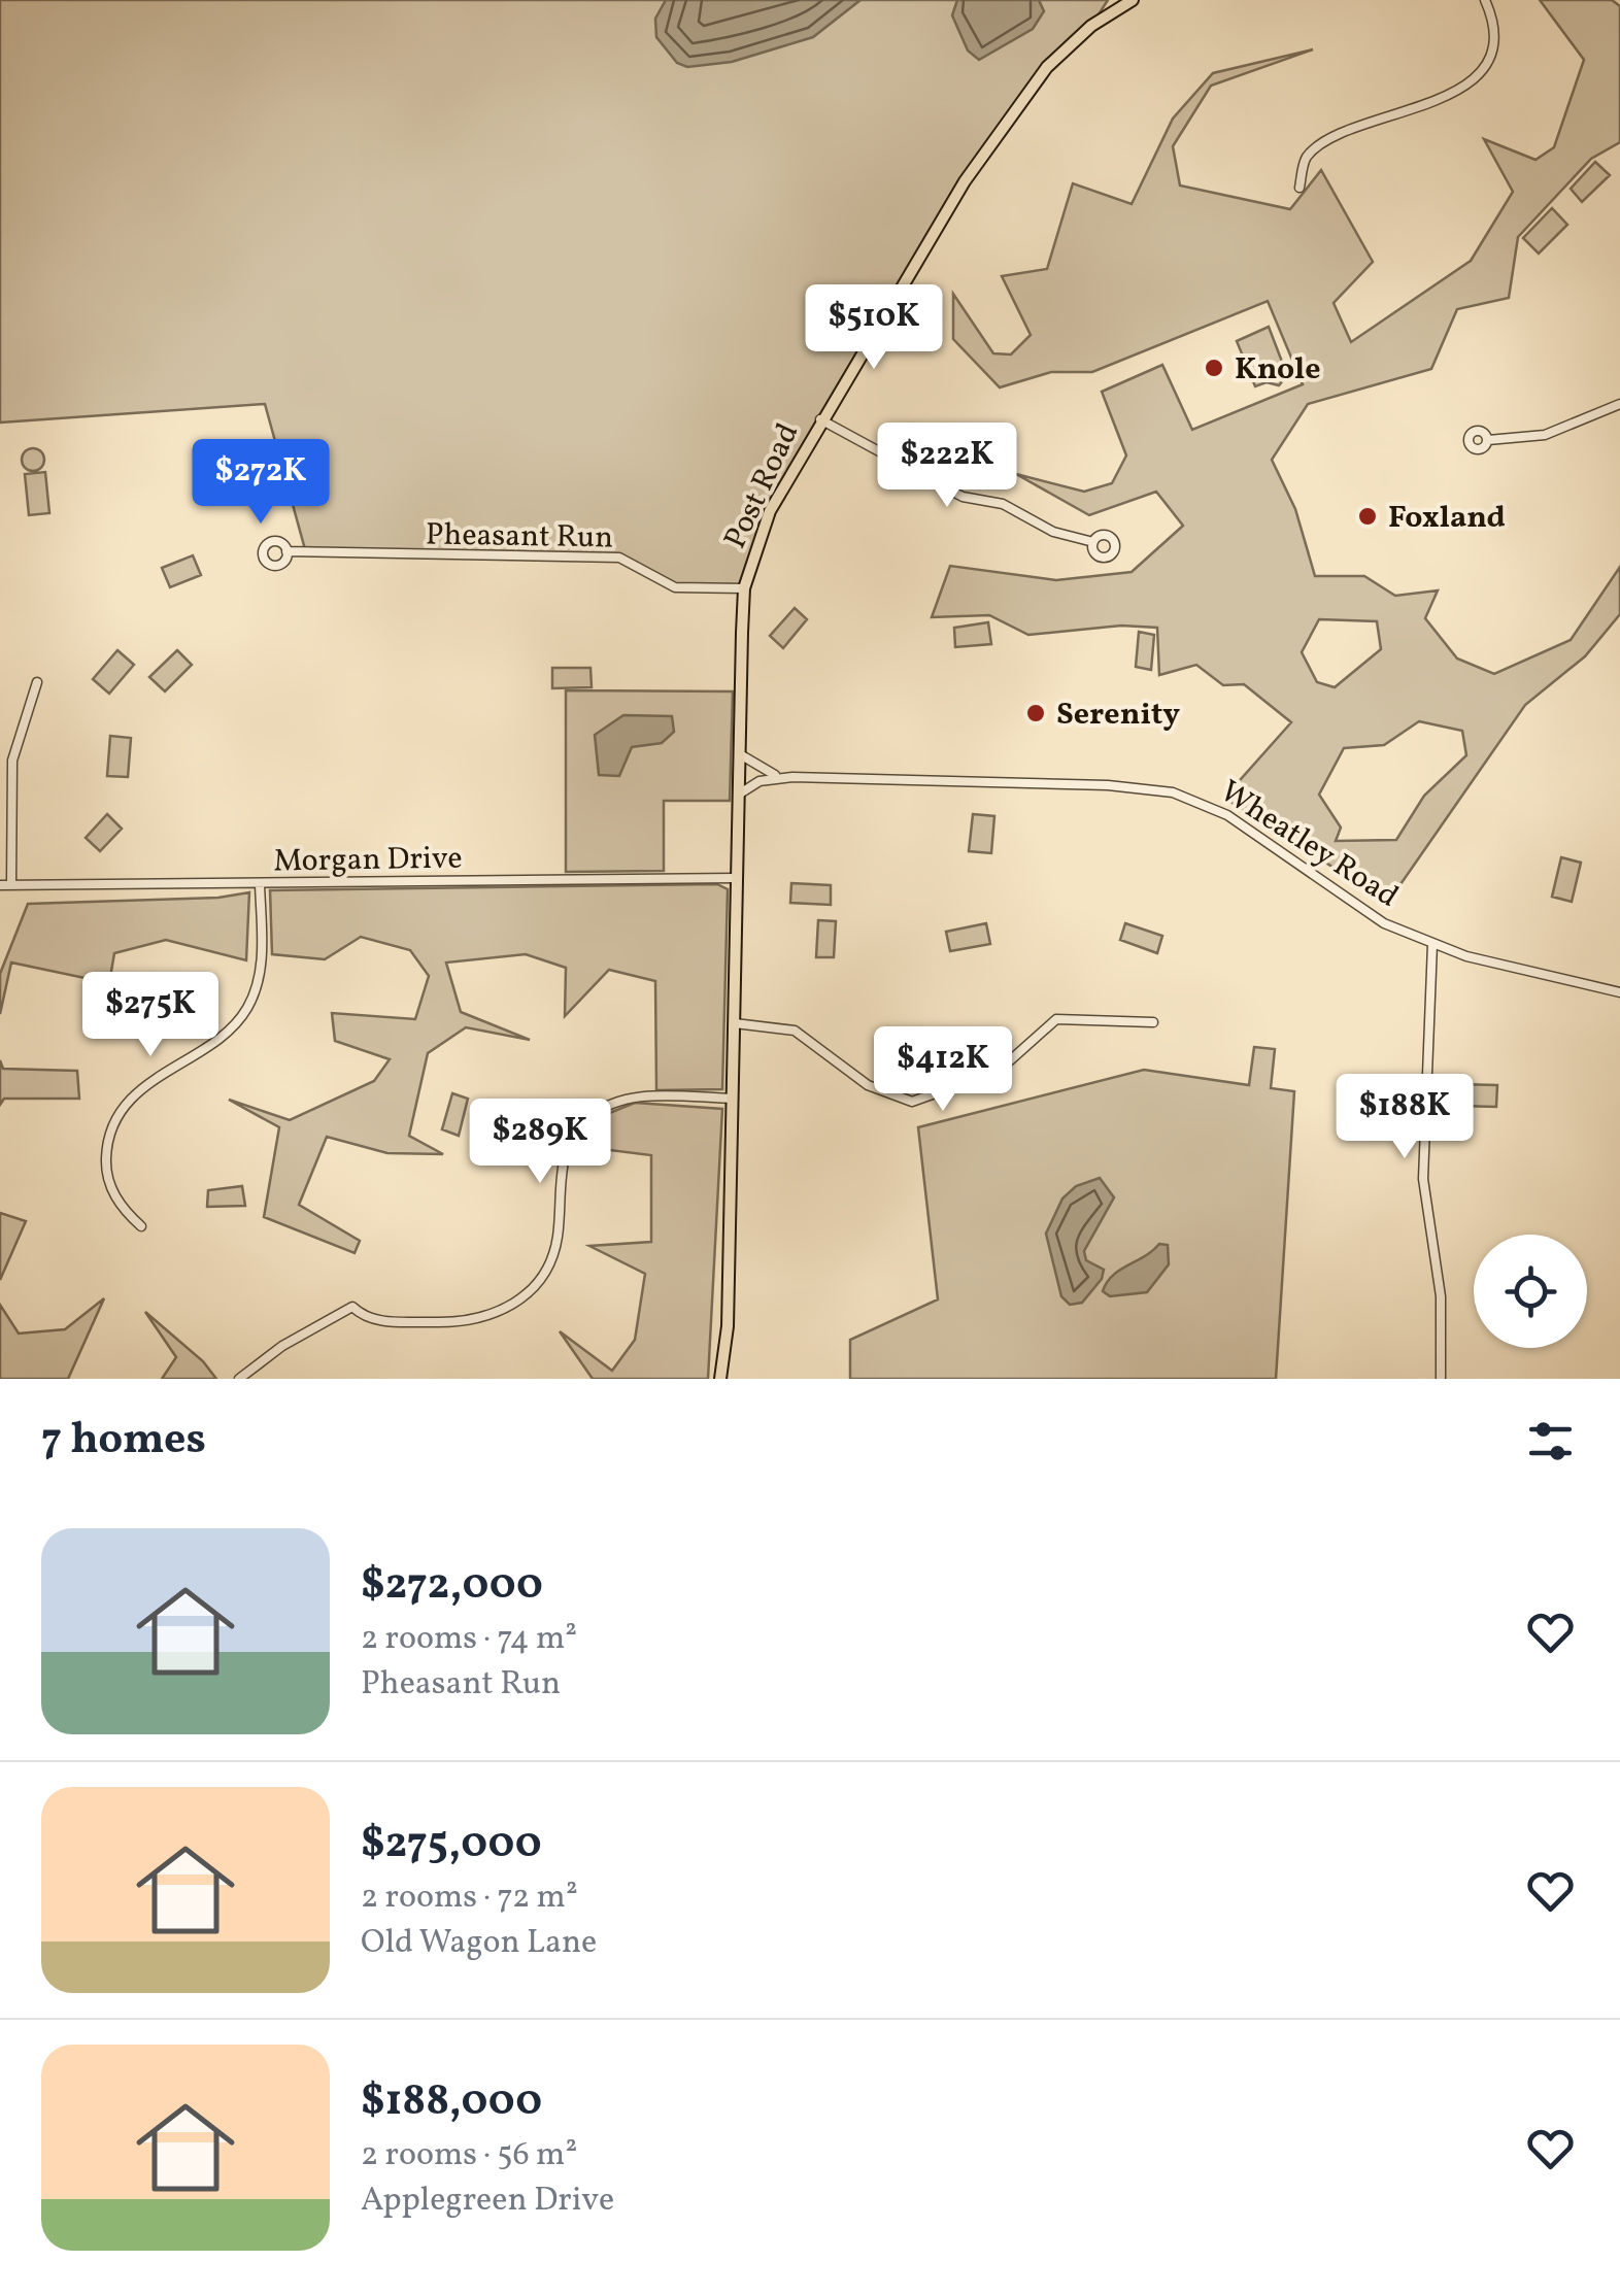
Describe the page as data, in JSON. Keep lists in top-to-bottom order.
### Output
{
  "streets": {
    "main road": ["Post Road"],
    "street": ["Pheasant Run", "Wheatley Road", "Morgan Drive"]
  },
  "crossings": [
    ["Post Road", "Pheasant Run"],
    ["Post Road", "Wheatley Road"]
  ],
  "places": ["Knole", "Foxland", "Serenity"],
  "page": {
    "price": [
      "$510K",
      "$222K",
      "$272K",
      "$275K",
      "$412K",
      "$188K",
      "$289K"
    ],
    "heading": "7 homes",
    "list": [
      {
        "name": "$272,000",
        "note": "2 rooms · 74 m² · Pheasant Run"
      },
      {
        "name": "$275,000",
        "note": "2 rooms · 72 m² · Old Wagon Lane"
      },
      {
        "name": "$188,000",
        "note": "2 rooms · 56 m² · Applegreen Drive"
      }
    ]
  }
}
